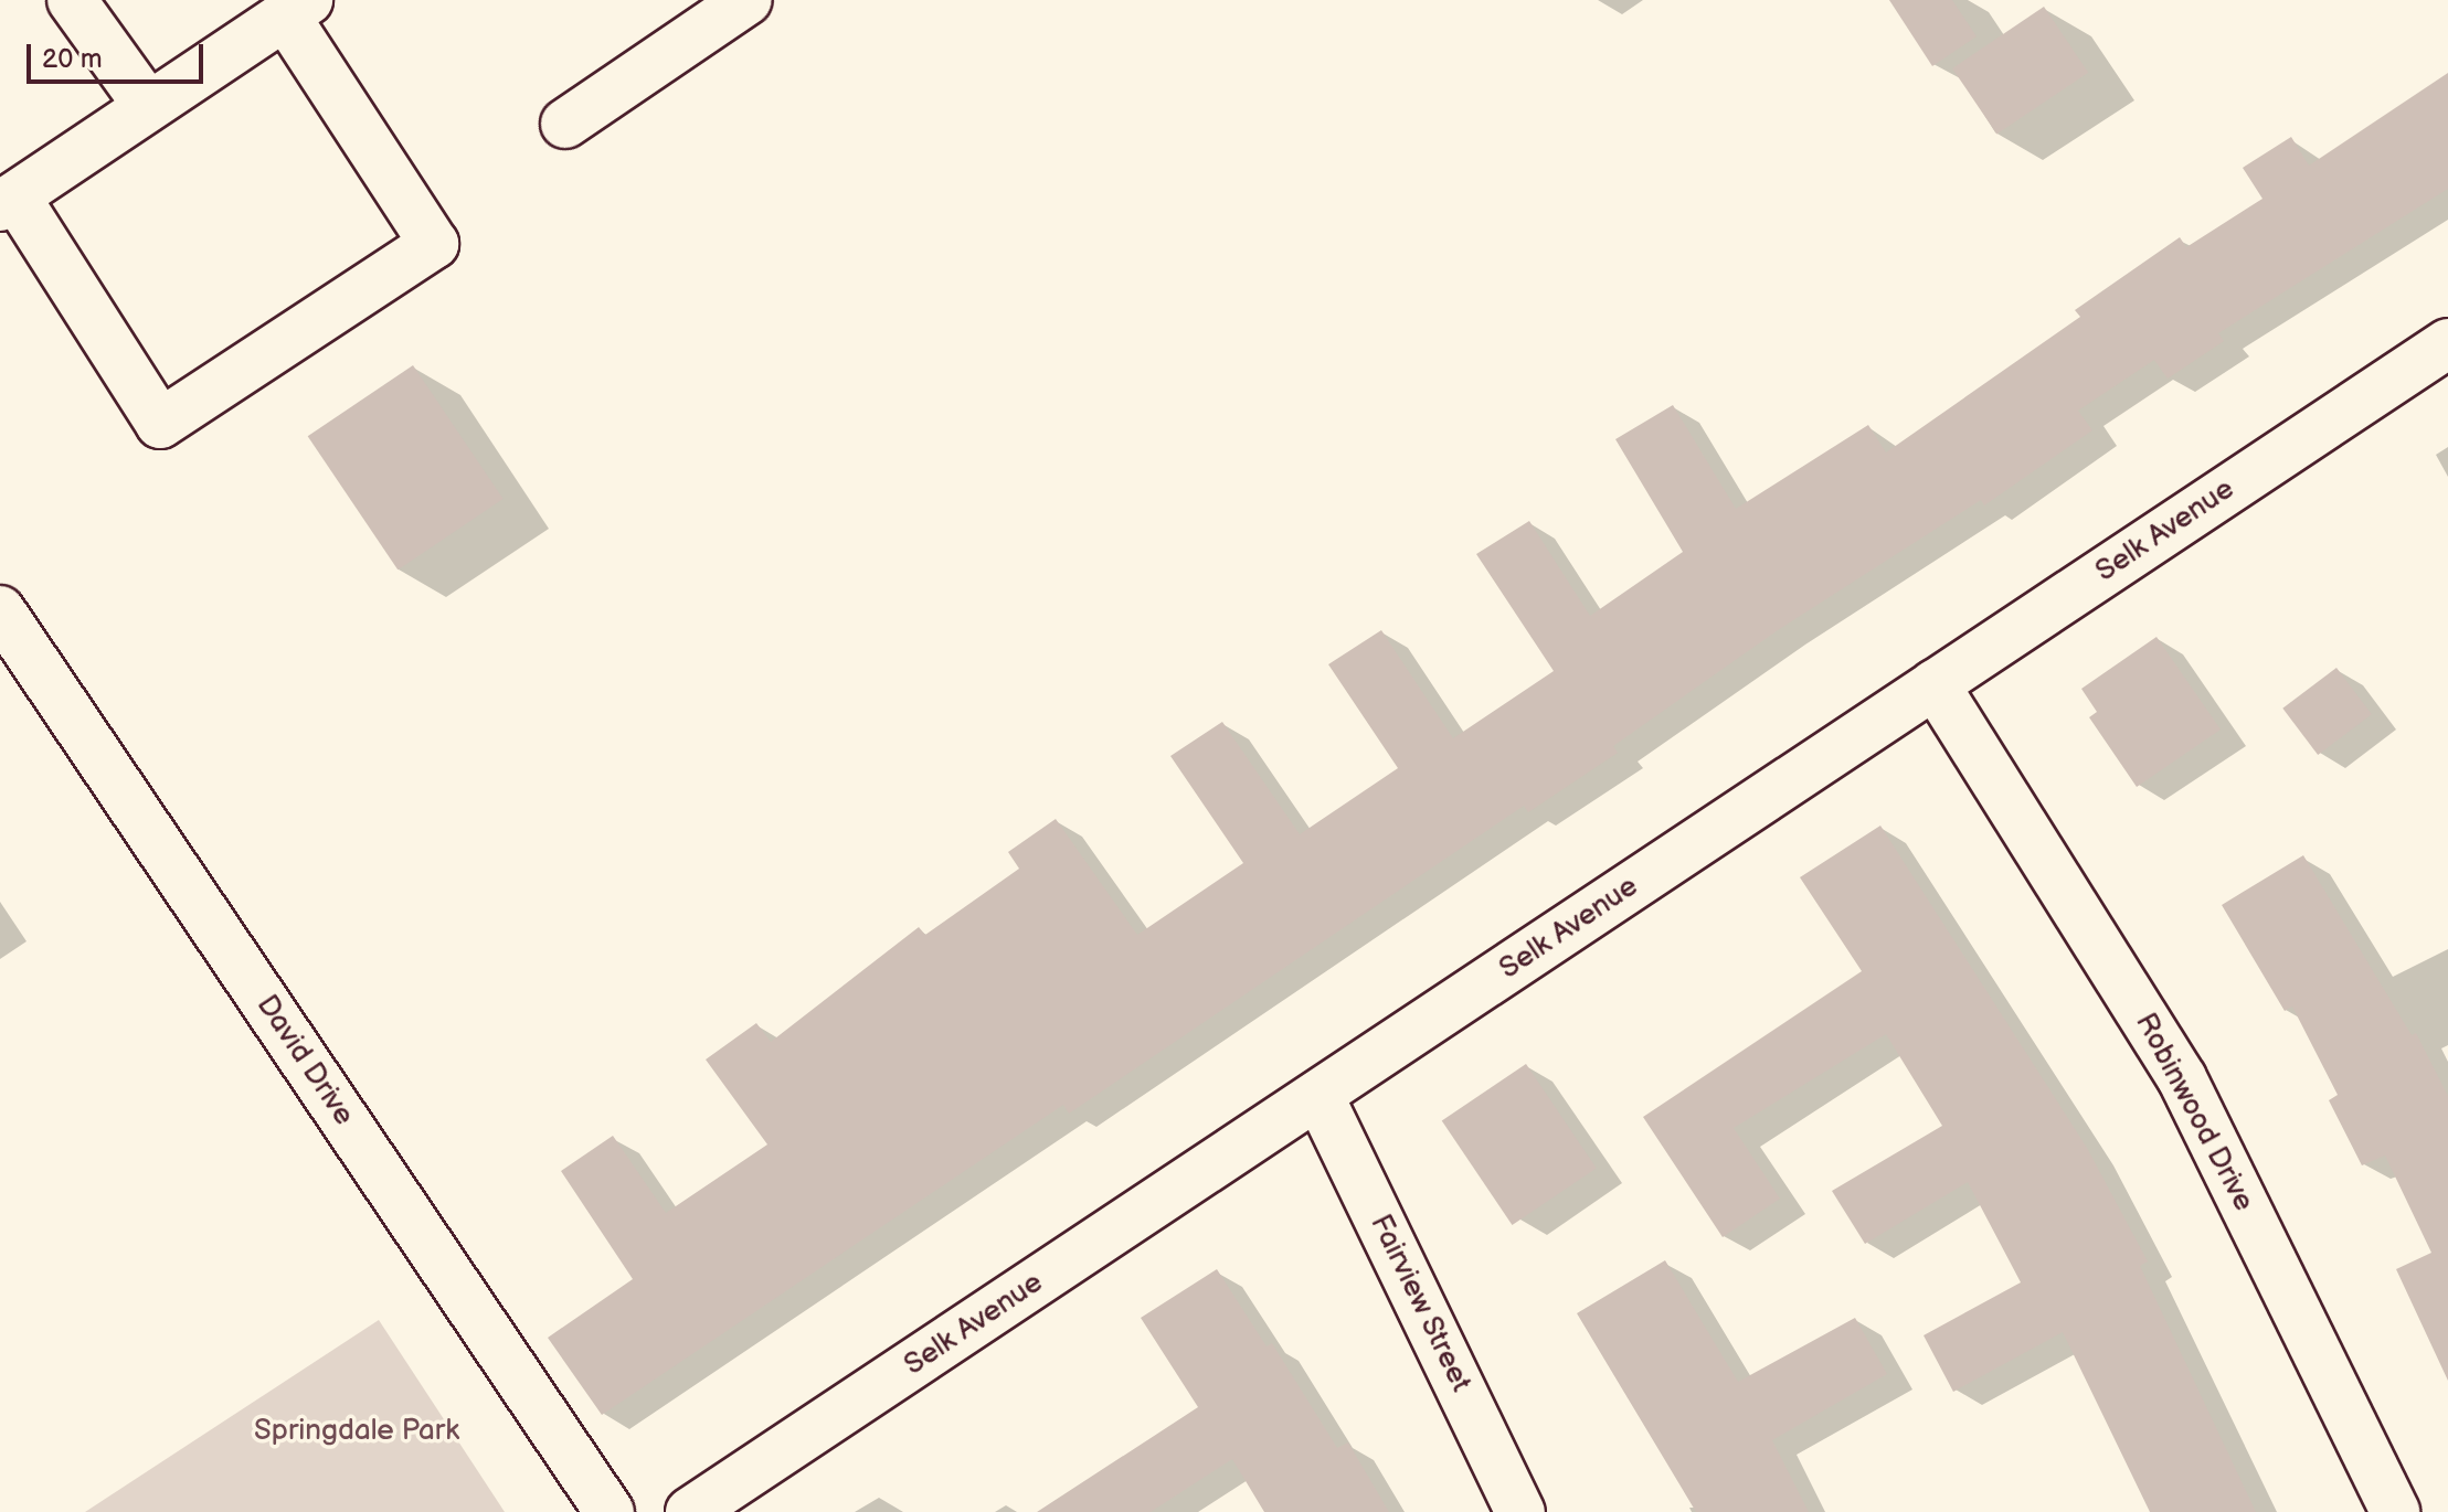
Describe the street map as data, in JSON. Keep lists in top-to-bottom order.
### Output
{
  "streets": {
    "street": [
      "Selk Avenue",
      "David Drive",
      "Robinwood Drive",
      "Fairview Street"
    ]
  },
  "crossings": [
    ["Selk Avenue", "Robinwood Drive"],
    ["Selk Avenue", "Fairview Street"]
  ],
  "parks": ["Springdale Park"],
  "scale_bar": "20 m"
}
